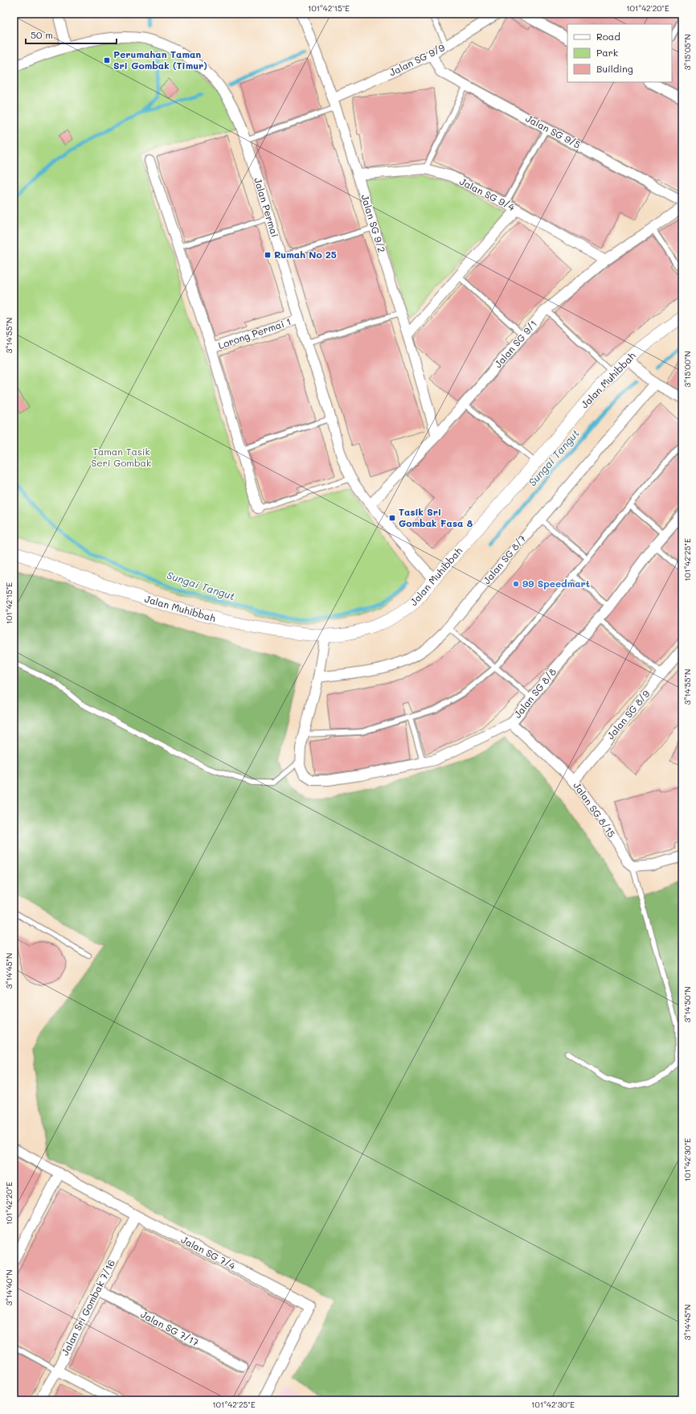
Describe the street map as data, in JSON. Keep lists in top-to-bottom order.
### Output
{
  "streets": {
    "street": [
      "Jalan SG 9/9",
      "Jalan SG 9/5",
      "Jalan SG 9/4",
      "Jalan Permai",
      "Jalan SG 9/2",
      "Lorong Permai 1",
      "Jalan SG 9/1",
      "Jalan Muhibbah",
      "Jalan SG 8/7",
      "Jalan SG 8/8",
      "Jalan SG 8/9",
      "Jalan SG 8/15",
      "Jalan SG 7/4",
      "Jalan Sri Gombak 7/16",
      "Jalan SG 7/17"
    ]
  },
  "crossings": [
    ["Jalan SG 9/9", "Jalan SG 9/5"],
    ["Jalan SG 9/9", "Jalan SG 9/2"],
    ["Jalan SG 9/4", "Jalan SG 9/2"],
    ["Jalan SG 9/4", "Jalan SG 9/1"],
    ["Jalan Permai", "Lorong Permai 1"],
    ["Jalan Permai", "Jalan SG 9/1"],
    ["Jalan Permai", "Jalan Muhibbah"],
    ["Jalan SG 9/2", "Jalan SG 9/1"],
    ["Jalan SG 8/8", "Jalan SG 8/15"],
    ["Jalan SG 8/9", "Jalan SG 8/15"],
    ["Jalan SG 7/4", "Jalan Sri Gombak 7/16"],
    ["Jalan Sri Gombak 7/16", "Jalan SG 7/17"]
  ],
  "water": ["Sungai Tangut"],
  "parks": ["Taman Tasik Seri Gombak"],
  "places": {
    "transit": ["Perumahan Taman Sri Gombak (Timur)", "Rumah No 25", "Tasik Sri Gombak Fasa 8"],
    "other": ["99 Speedmart"]
  },
  "legend": ["Road", "Park", "Building"],
  "scale_bar": "50 m",
  "coordinates": [
    "101°42'15\"E",
    "101°42'20\"E",
    "3°15'05\"N",
    "3°14'55\"N",
    "3°15'00\"N",
    "101°42'25\"E",
    "3°14'45\"N",
    "3°14'50\"N",
    "101°42'30\"E",
    "3°14'40\"N"
  ]
}
